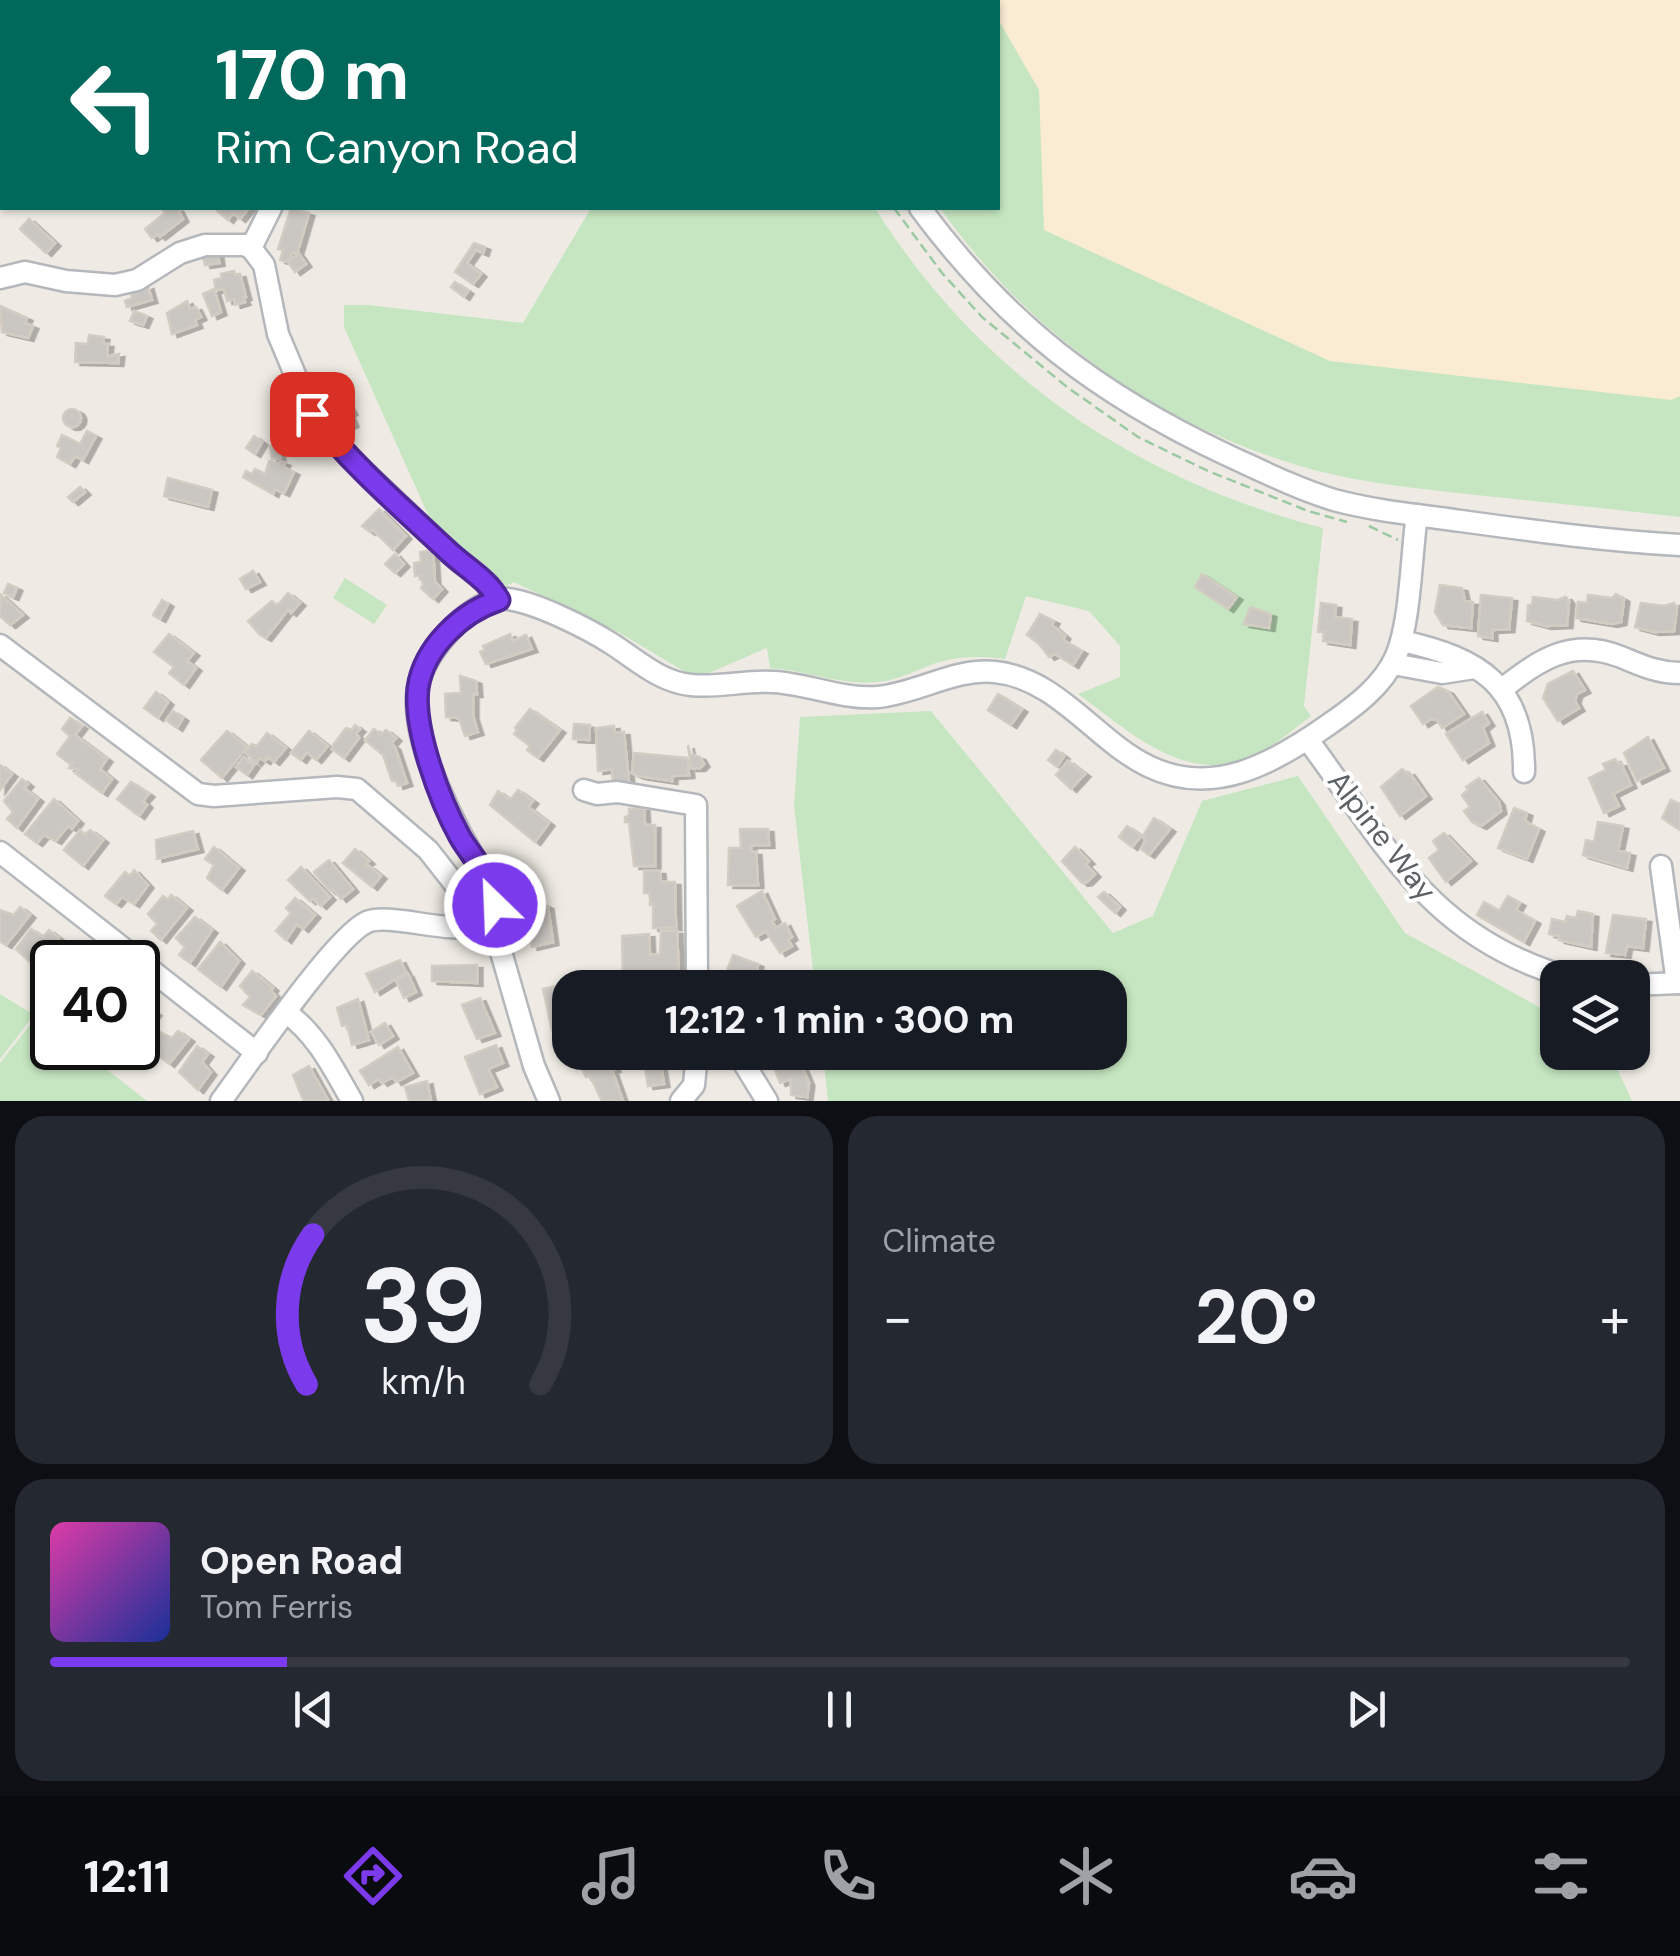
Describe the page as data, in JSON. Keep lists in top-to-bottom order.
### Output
{
  "streets": {
    "street": ["Alpine Way"]
  },
  "page": {
    "turn": ["170 m", "Rim Canyon Road"],
    "limit": "40",
    "trip": "12:12 · 1 min · 300 m",
    "tile": "Climate",
    "heat": ["−", "20°", "+"],
    "song": ["Open Road", "Tom Ferris"],
    "tabs": "12:11",
    "gauge": ["39", "km/h"]
  }
}
